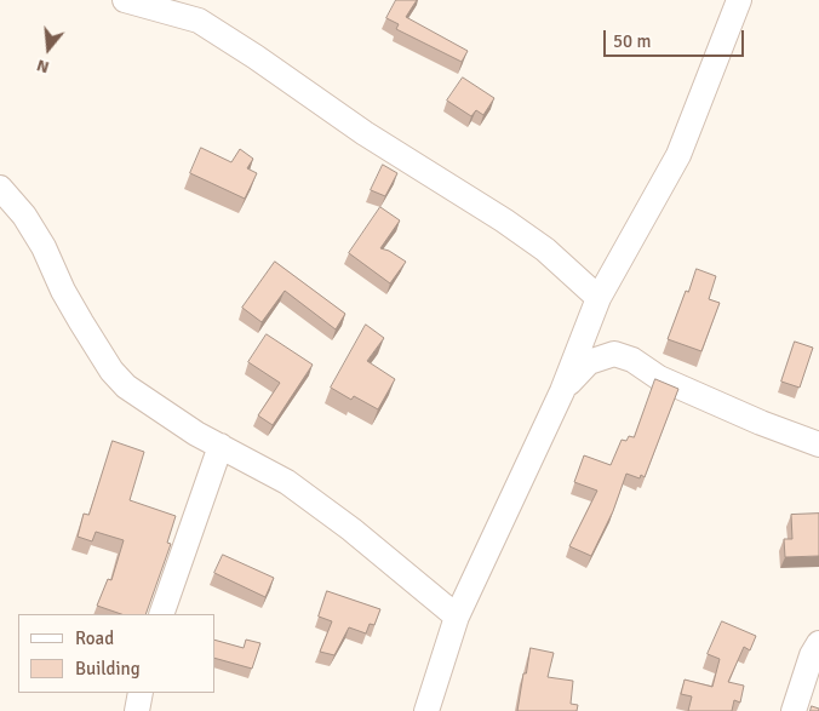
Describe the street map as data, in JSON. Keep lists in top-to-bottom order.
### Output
{
  "legend": ["Road", "Building"],
  "scale_bar": "50 m",
  "north": "bottom"
}
